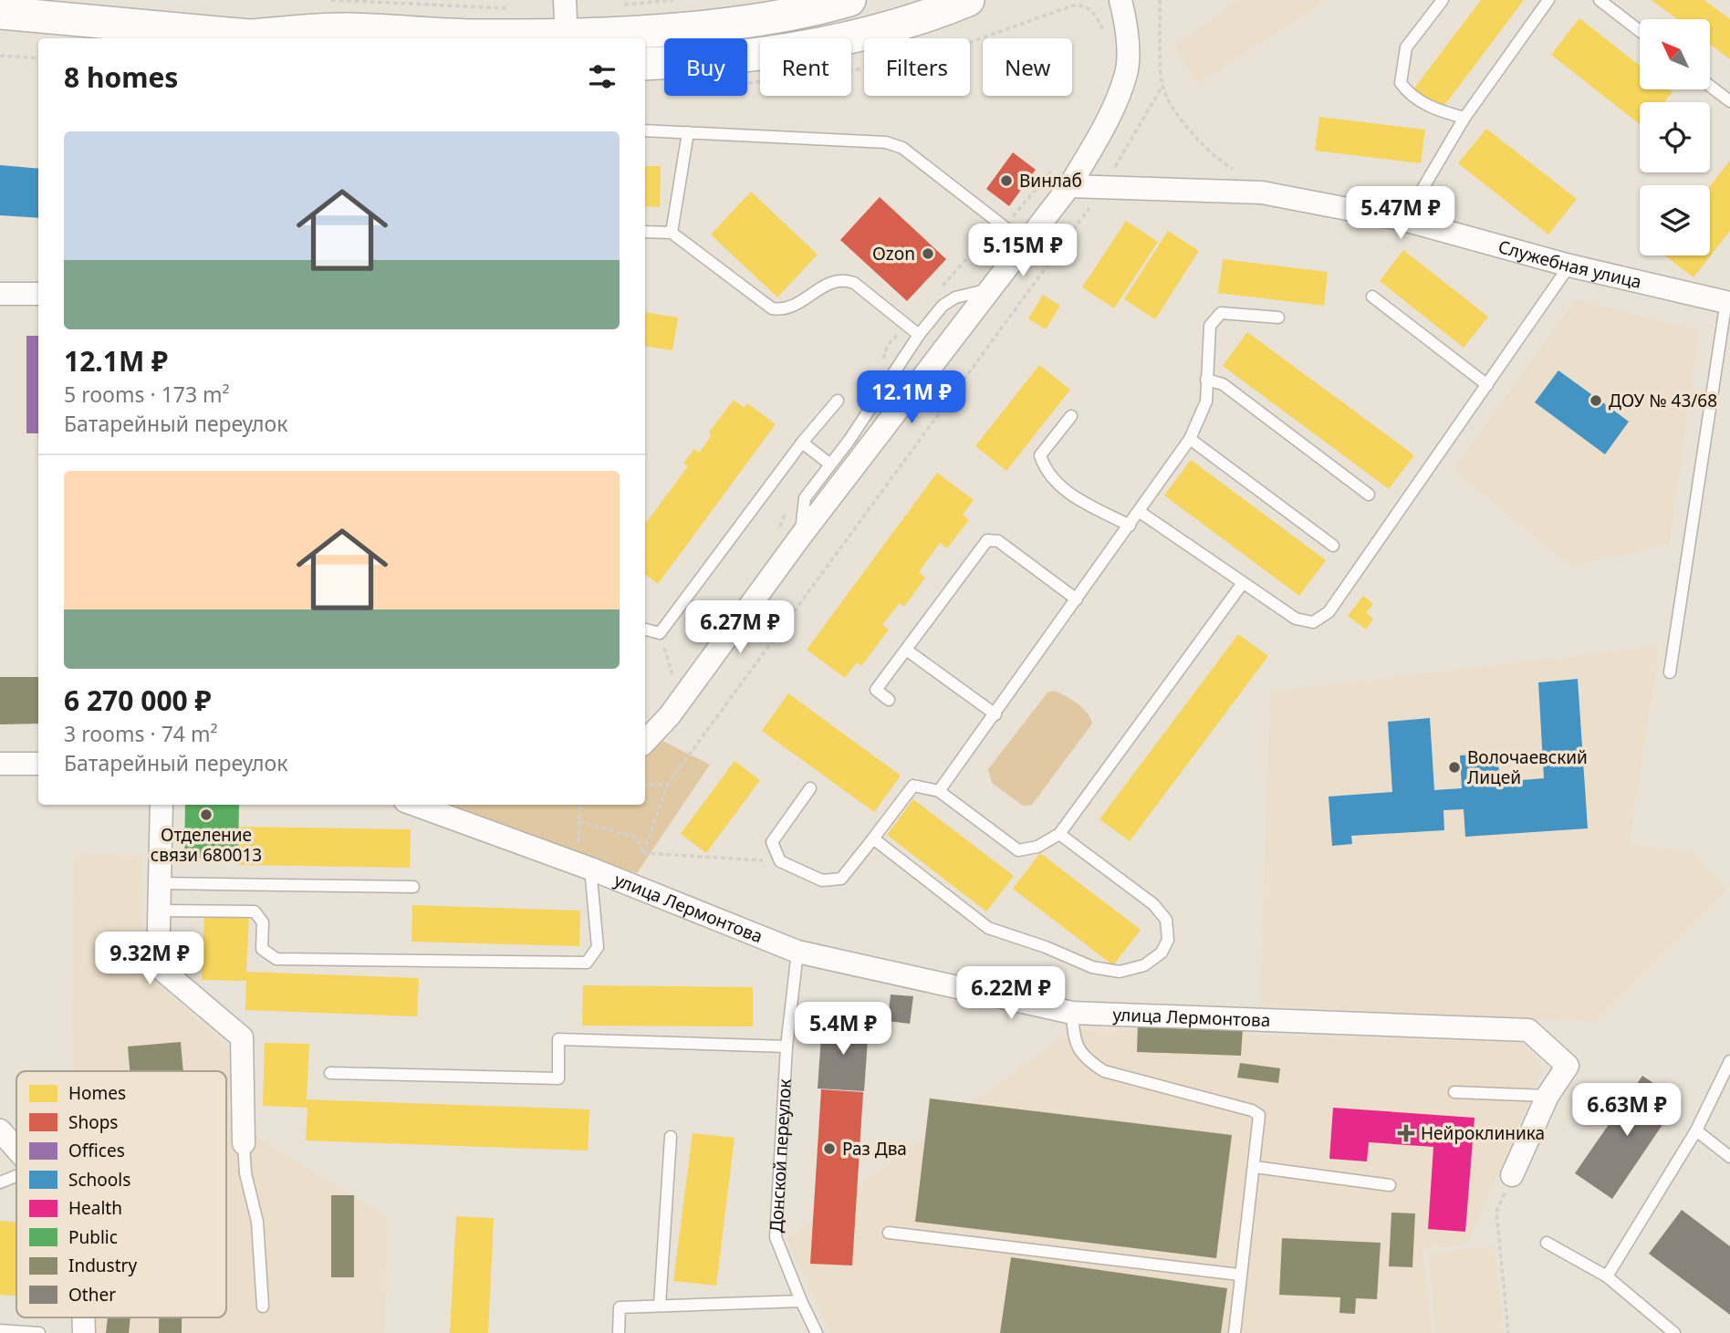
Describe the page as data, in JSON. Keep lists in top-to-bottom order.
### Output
{
  "streets": {
    "street": ["Служебная улица", "улица Лермонтова"],
    "lane": ["Донской переулок"]
  },
  "crossings": [
    ["улица Лермонтова", "Донской переулок"]
  ],
  "places": {
    "other": [
      "Винлаб",
      "Ozon",
      "ДОУ № 43/68",
      "Волочаевский Лицей",
      "Отделение связи 680013",
      "Раз Два"
    ],
    "health": ["Нейроклиника"]
  },
  "legend": [
    "Homes",
    "Shops",
    "Offices",
    "Schools",
    "Health",
    "Public",
    "Industry",
    "Other"
  ],
  "north": "top left",
  "page": {
    "chip": [
      "Buy",
      "Rent",
      "Filters",
      "New"
    ],
    "heading": "8 homes",
    "list": [
      {
        "name": "12.1M ₽",
        "note": "5 rooms · 173 m² · Батарейный переулок"
      },
      {
        "name": "6 270 000 ₽",
        "note": "3 rooms · 74 m² · Батарейный переулок"
      }
    ],
    "price": [
      "5.47M ₽",
      "5.15M ₽",
      "12.1M ₽",
      "6.27M ₽",
      "9.32M ₽",
      "6.22M ₽",
      "5.4M ₽",
      "6.63M ₽"
    ]
  }
}
